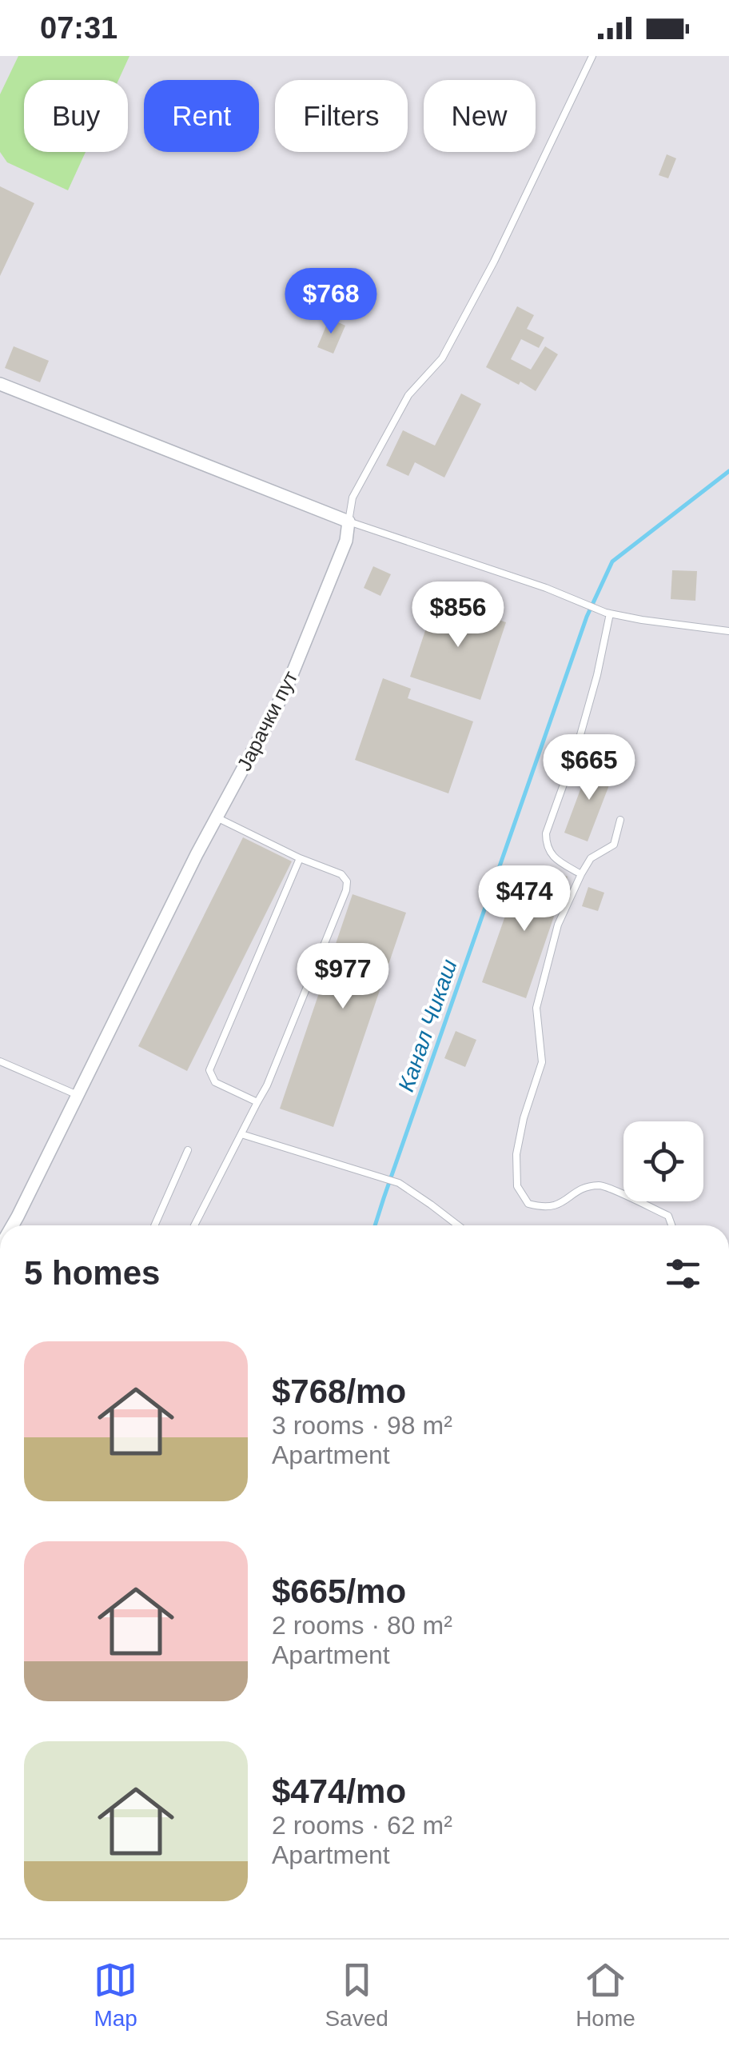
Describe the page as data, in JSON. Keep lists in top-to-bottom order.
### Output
{
  "streets": {
    "street": ["Јарачки пут"]
  },
  "water": ["Канал Чикаш"],
  "page": {
    "status": "07:31",
    "chip": [
      "Buy",
      "Rent",
      "Filters",
      "New"
    ],
    "price": [
      "$768",
      "$856",
      "$665",
      "$474",
      "$977"
    ],
    "heading": "5 homes",
    "list": [
      {
        "name": "$768/mo",
        "note": "3 rooms · 98 m² · Apartment"
      },
      {
        "name": "$665/mo",
        "note": "2 rooms · 80 m² · Apartment"
      },
      {
        "name": "$474/mo",
        "note": "2 rooms · 62 m² · Apartment"
      }
    ],
    "tabs": ["Map", "Saved", "Home"]
  }
}
